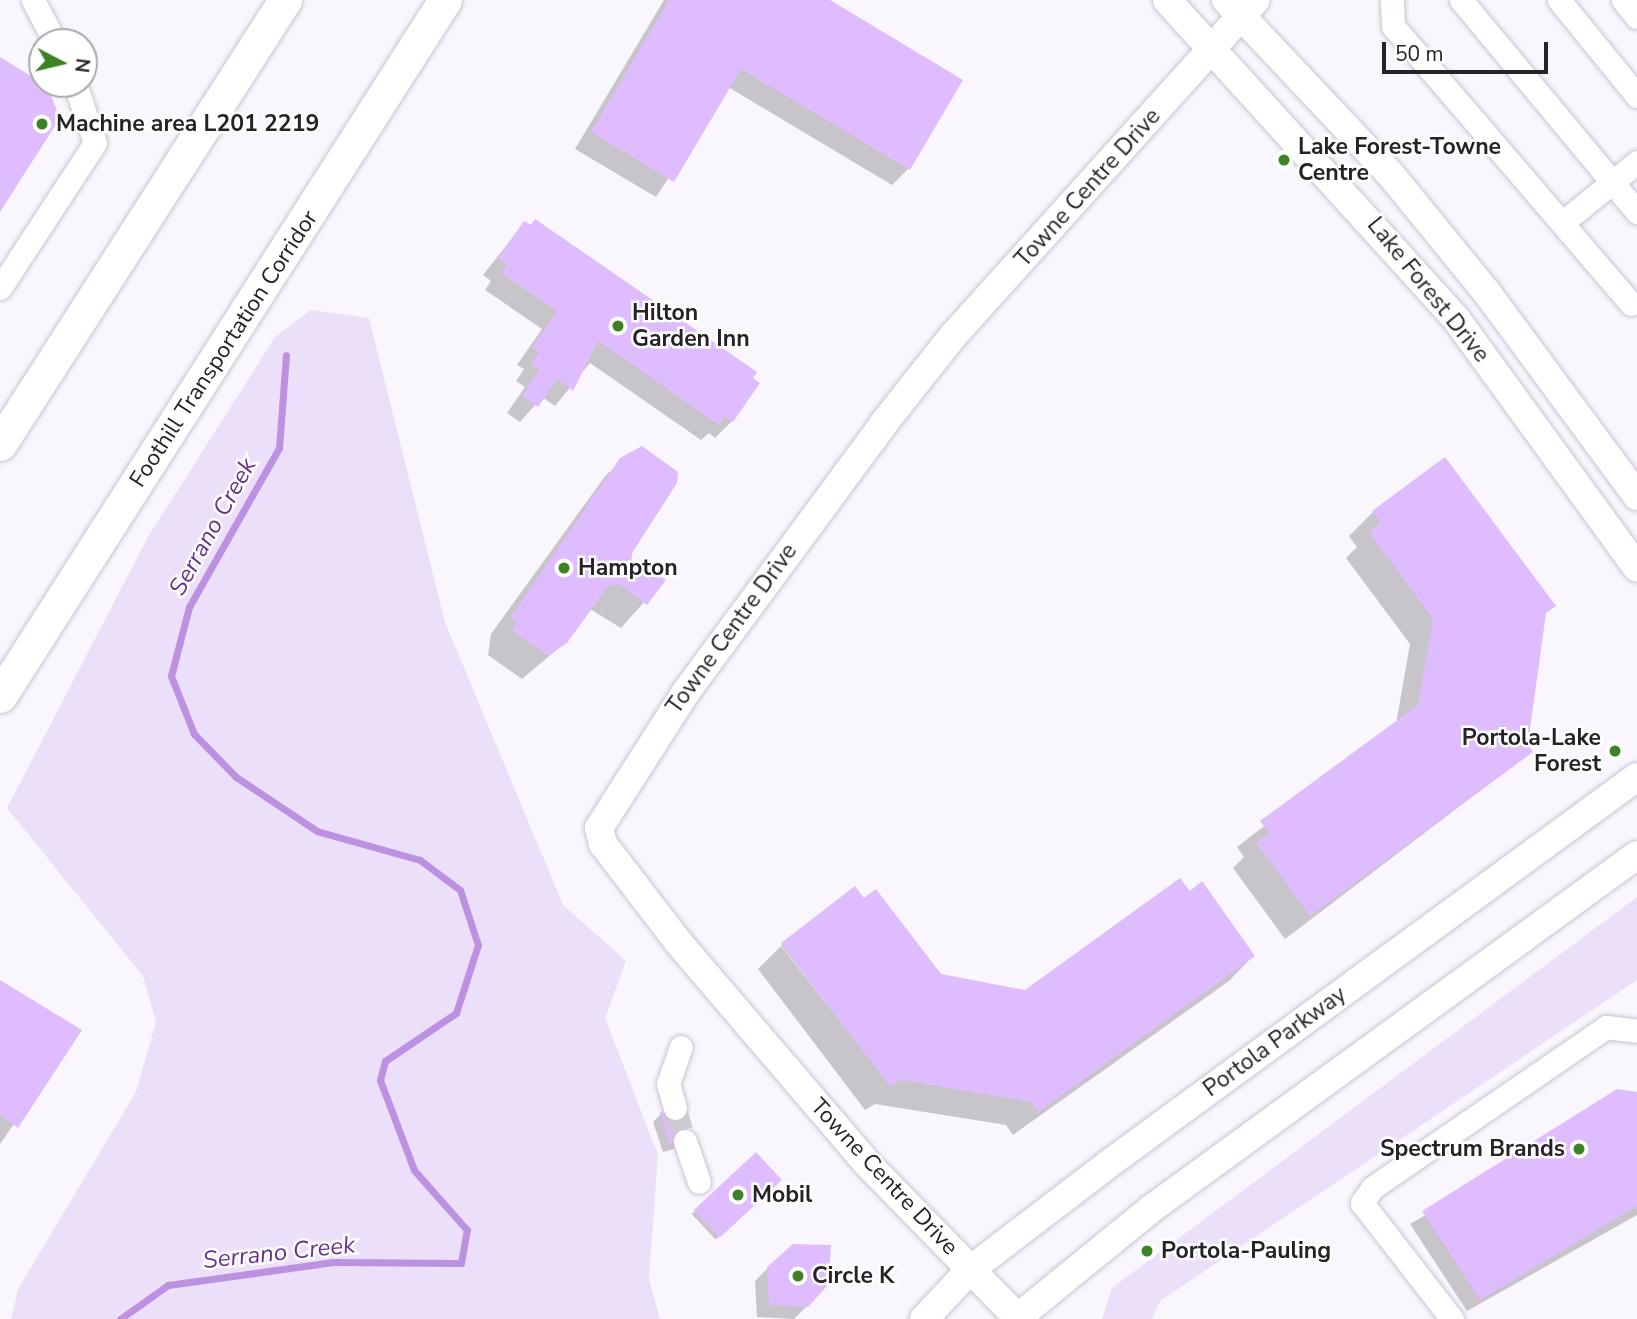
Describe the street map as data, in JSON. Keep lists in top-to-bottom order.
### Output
{
  "streets": {
    "highway": ["Foothill Transportation Corridor"],
    "main road": ["Towne Centre Drive", "Lake Forest Drive", "Portola Parkway"]
  },
  "crossings": [
    ["Towne Centre Drive", "Lake Forest Drive"],
    ["Towne Centre Drive", "Portola Parkway"]
  ],
  "water": ["Serrano Creek"],
  "places": [
    "Machine area L201 2219",
    "Lake Forest-Towne Centre",
    "Hilton Garden Inn",
    "Hampton",
    "Portola-Lake Forest",
    "Spectrum Brands",
    "Mobil",
    "Portola-Pauling",
    "Circle K"
  ],
  "scale_bar": "50 m",
  "north": "right"
}
